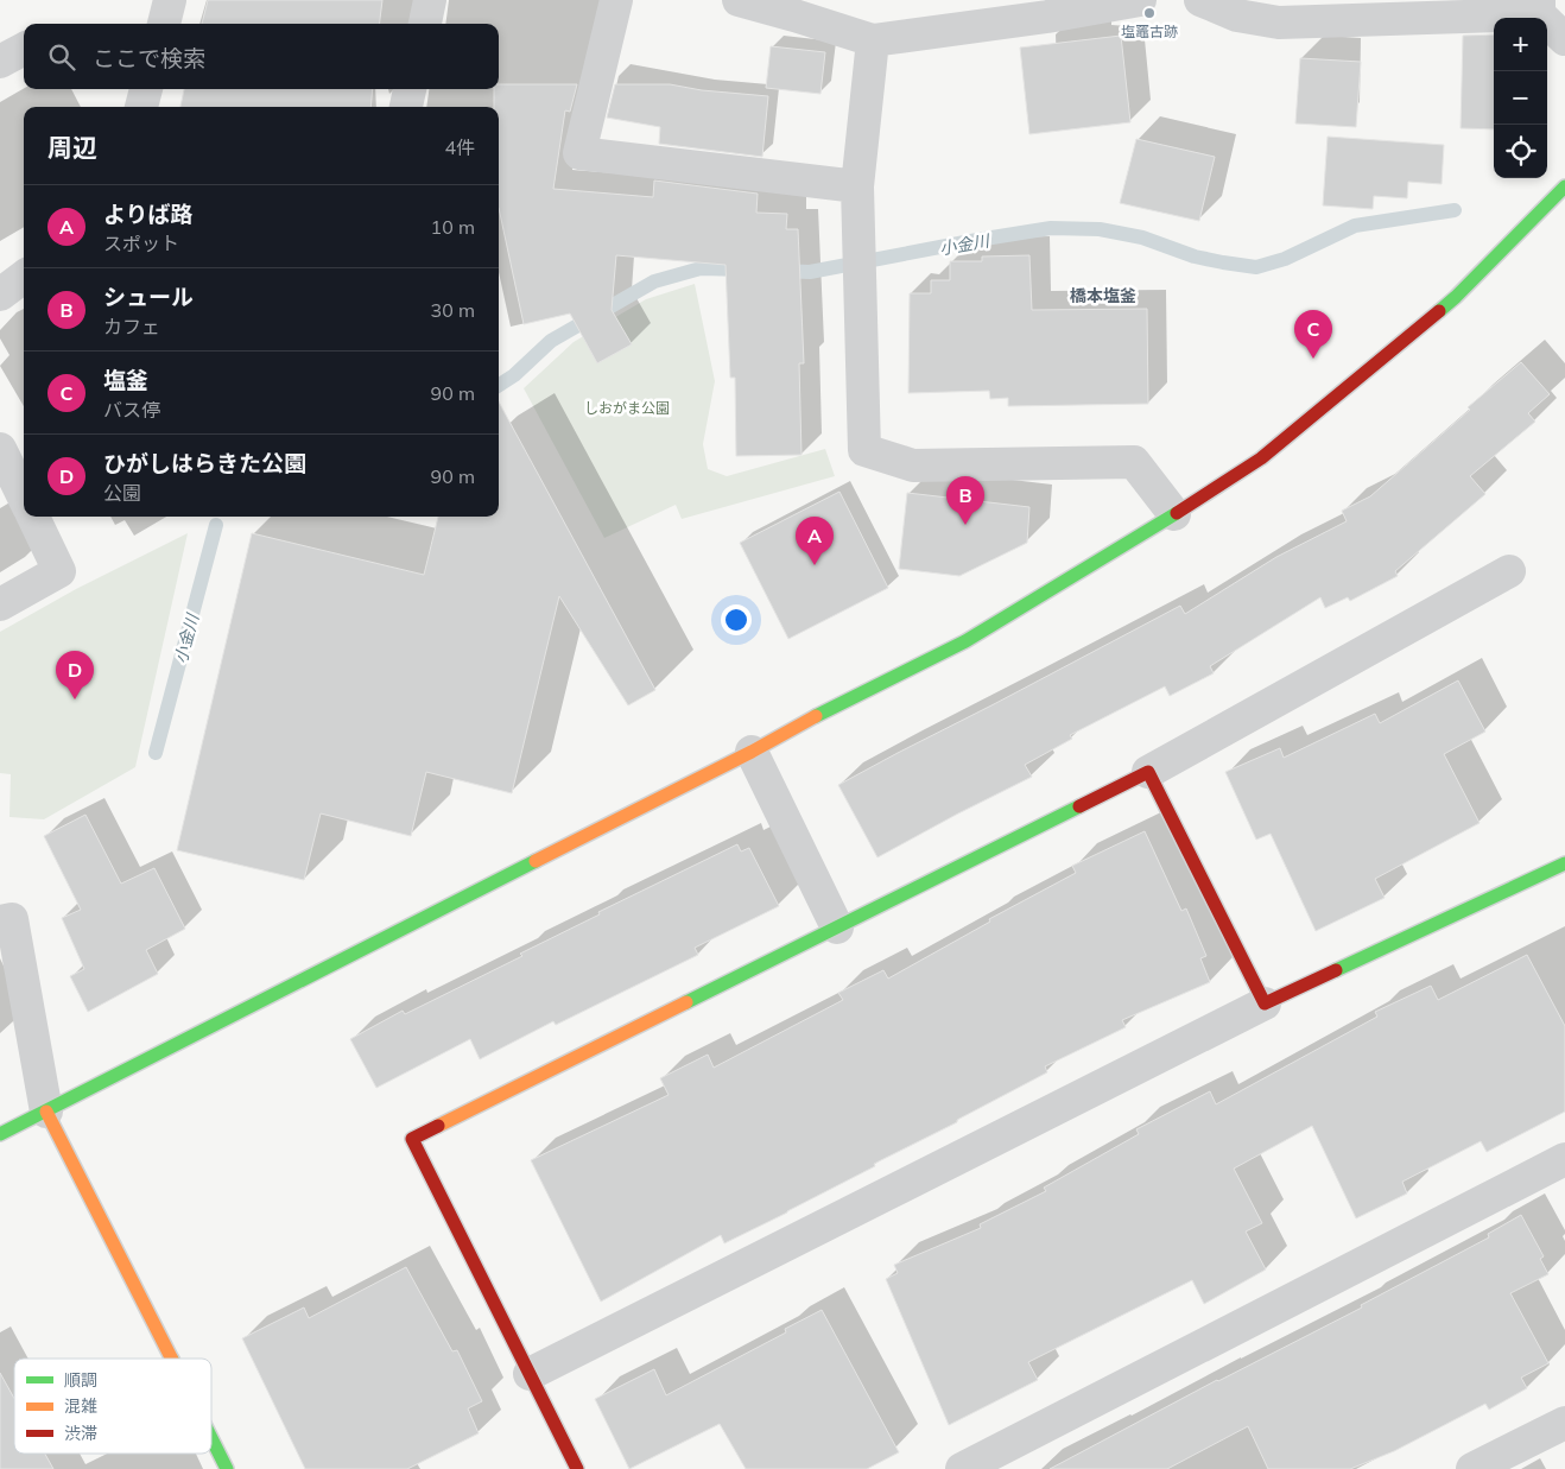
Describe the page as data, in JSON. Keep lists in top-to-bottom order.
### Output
{
  "districts": ["橋本塩釜"],
  "water": ["小金川"],
  "parks": ["しおがま公園"],
  "places": ["塩竈古跡"],
  "legend": ["順調", "混雑", "渋滞"],
  "page": {
    "map_buttons": ["+", "−"],
    "search": "ここで検索",
    "heading": ["周辺", "4件"],
    "list": [
      {
        "mark": "A",
        "name": "よりば路",
        "note": "スポット",
        "value": "10 m"
      },
      {
        "mark": "B",
        "name": "シュール",
        "note": "カフェ",
        "value": "30 m"
      },
      {
        "mark": "C",
        "name": "塩釜",
        "note": "バス停",
        "value": "90 m"
      },
      {
        "mark": "D",
        "name": "ひがしはらきた公園",
        "note": "公園",
        "value": "90 m"
      }
    ],
    "pins": [
      "C",
      "B",
      "A",
      "D"
    ]
  }
}
